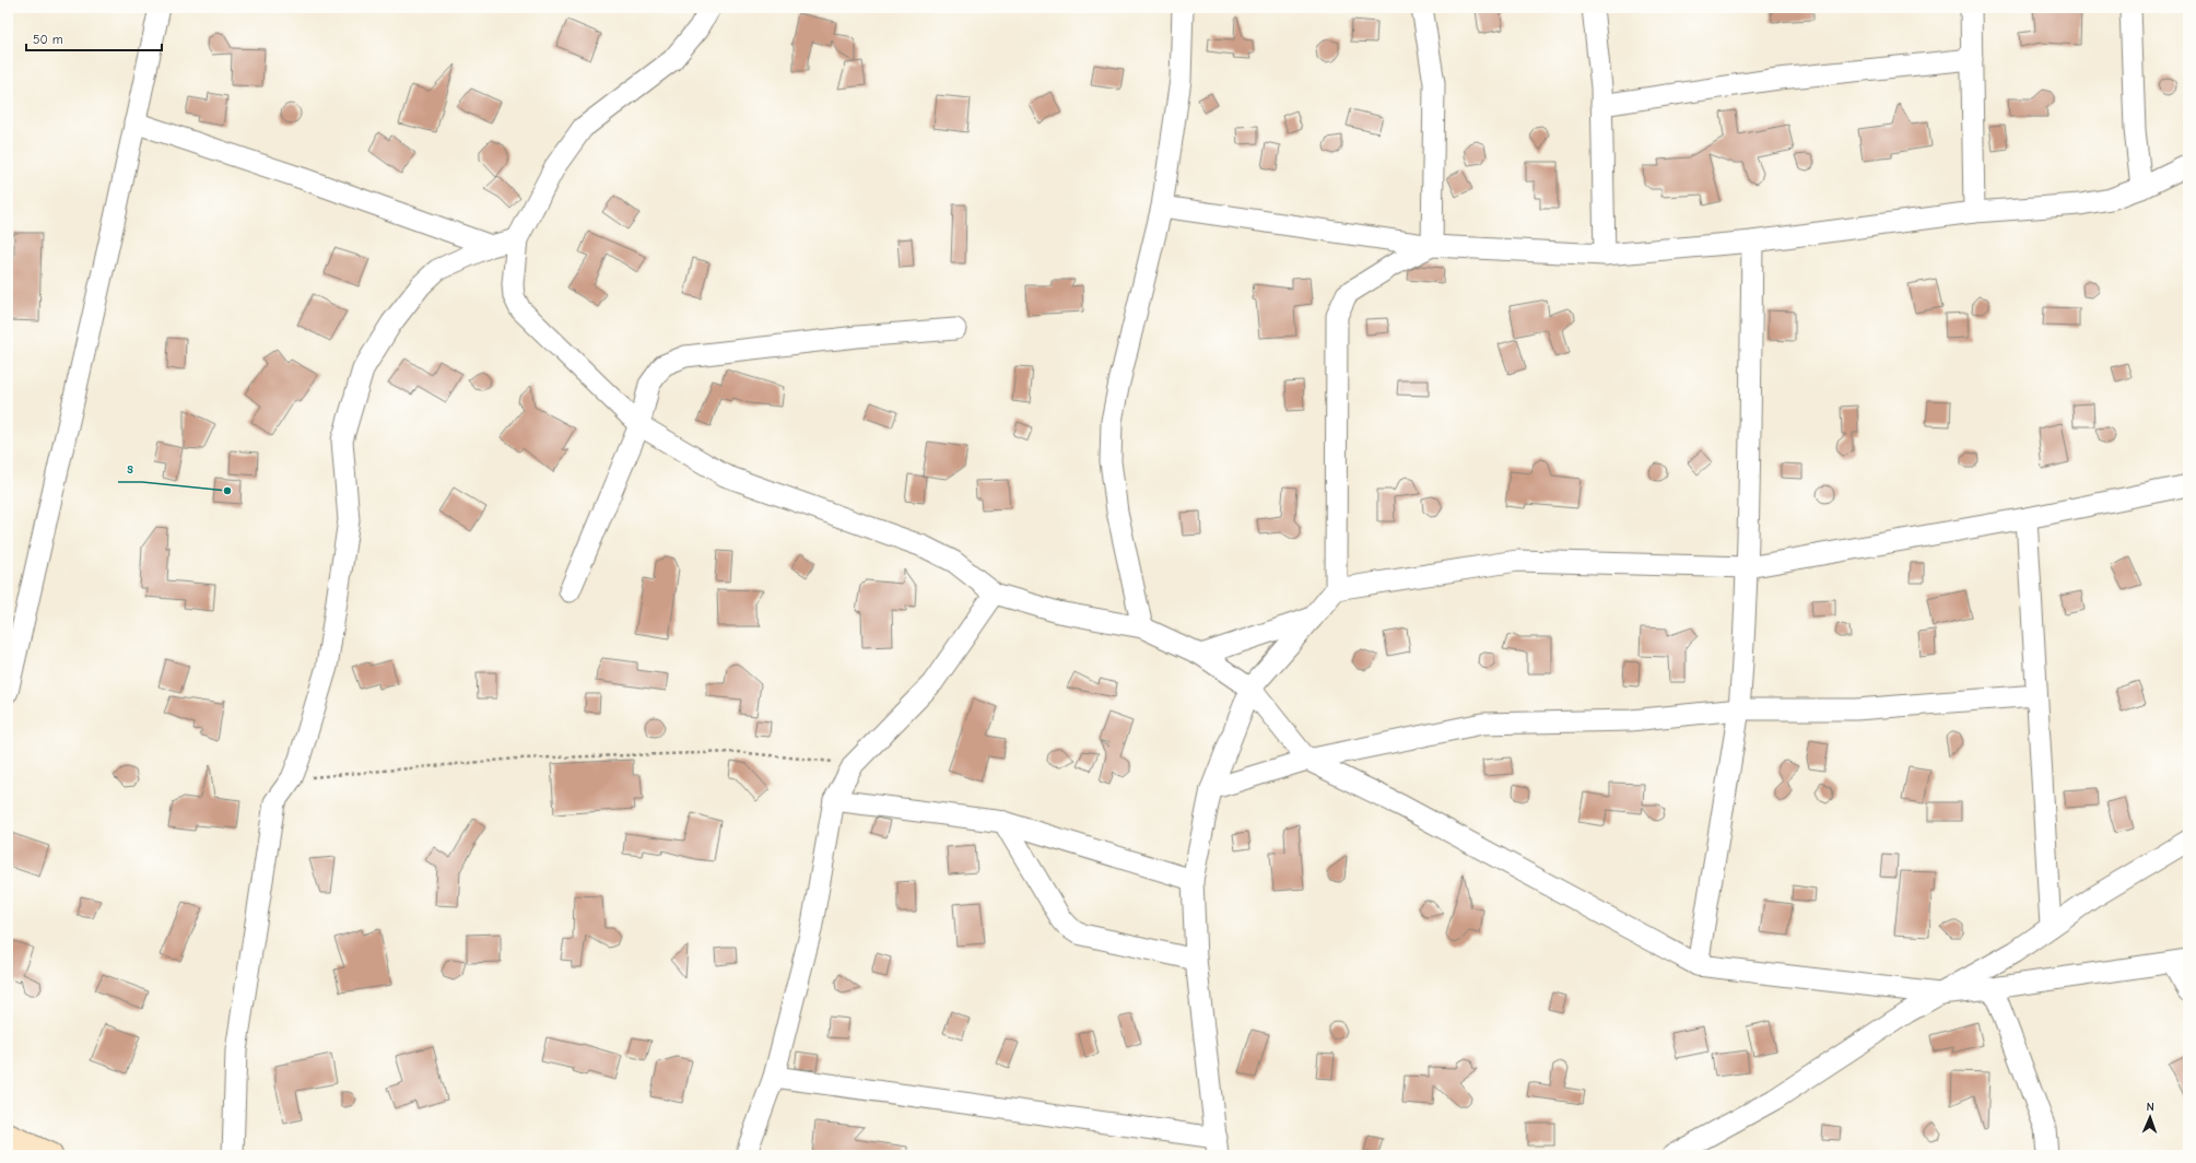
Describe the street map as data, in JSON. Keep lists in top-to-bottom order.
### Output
{
  "places": ["s"],
  "scale_bar": "50 m",
  "north": "top"
}
